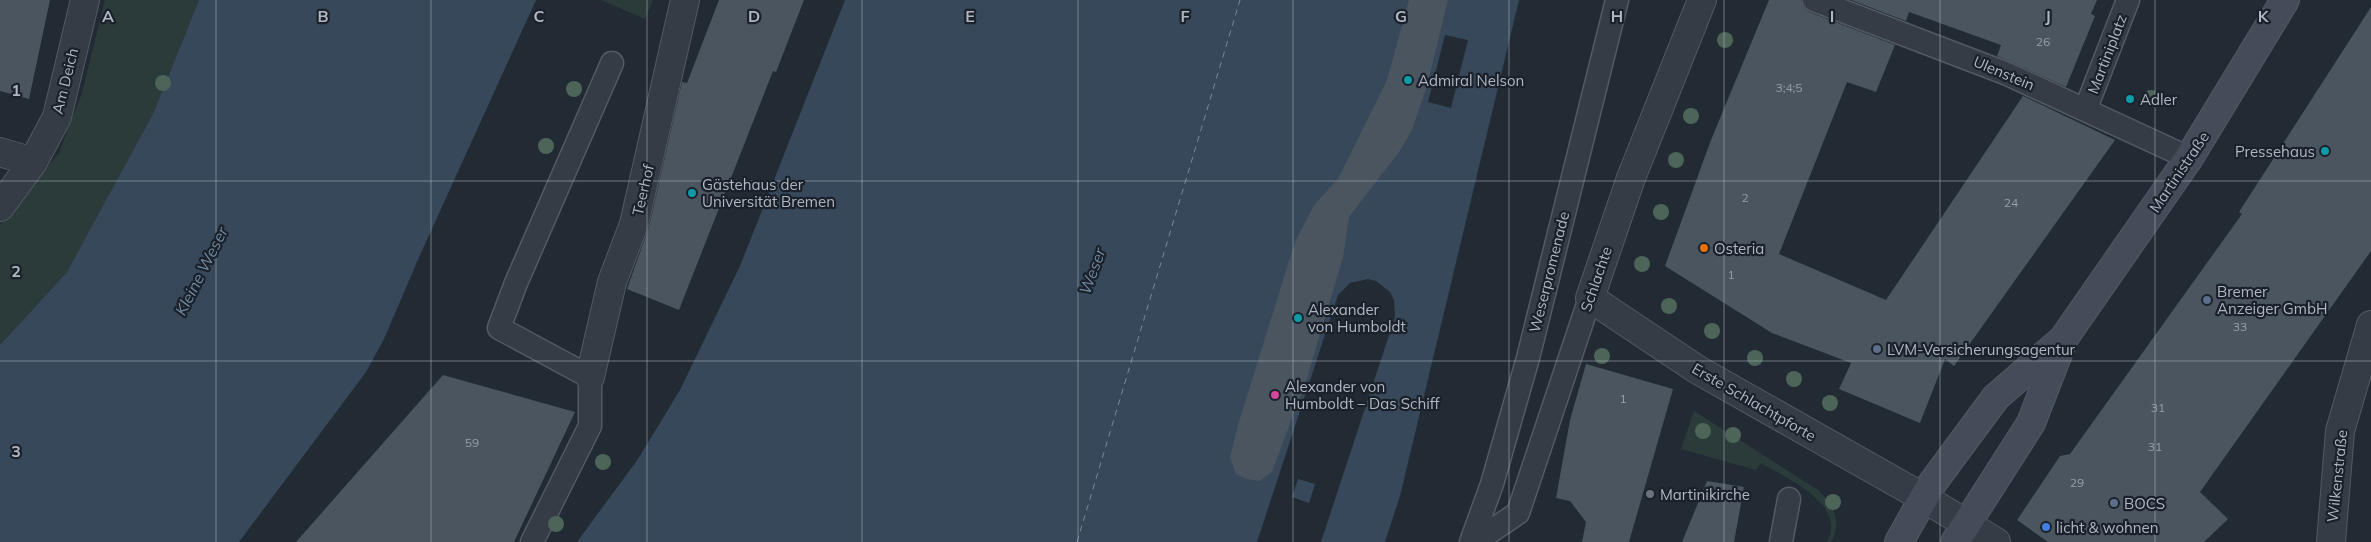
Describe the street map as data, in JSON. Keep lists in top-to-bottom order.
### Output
{
  "streets": {
    "main road": ["Martinistraße"],
    "street": [
      "Am Deich",
      "Teerhof",
      "Schlachte",
      "Erste Schlachtpforte",
      "Wilkenstraße"
    ],
    "lane": ["Martiniplatz", "Ulenstein", "Weserpromenade"]
  },
  "crossings": [
    ["Martiniplatz", "Ulenstein"],
    ["Ulenstein", "Martinistraße"],
    ["Martinistraße", "Erste Schlachtpforte"],
    ["Weserpromenade", "Schlachte"],
    ["Schlachte", "Erste Schlachtpforte"]
  ],
  "water": ["Kleine Weser", "Weser"],
  "places": [
    "Admiral Nelson",
    "Adler",
    "Pressehaus",
    "Gästehaus der Universität Bremen",
    "Osteria",
    "Bremer Anzeiger GmbH",
    "Alexander von Humboldt",
    "LVM-Versicherungsagentur",
    "Alexander von Humboldt – Das Schiff",
    "Martinikirche",
    "BOCS",
    "licht & wohnen"
  ],
  "house_numbers": [
    "26",
    "3;4;5",
    "2",
    "24",
    "1",
    "33",
    "1",
    "31",
    "59",
    "31",
    "29"
  ],
  "grid": {
    "columns": [
      "A",
      "B",
      "C",
      "D",
      "E",
      "F",
      "G",
      "H",
      "I",
      "J",
      "K"
    ],
    "rows": ["1", "2", "3"]
  }
}
